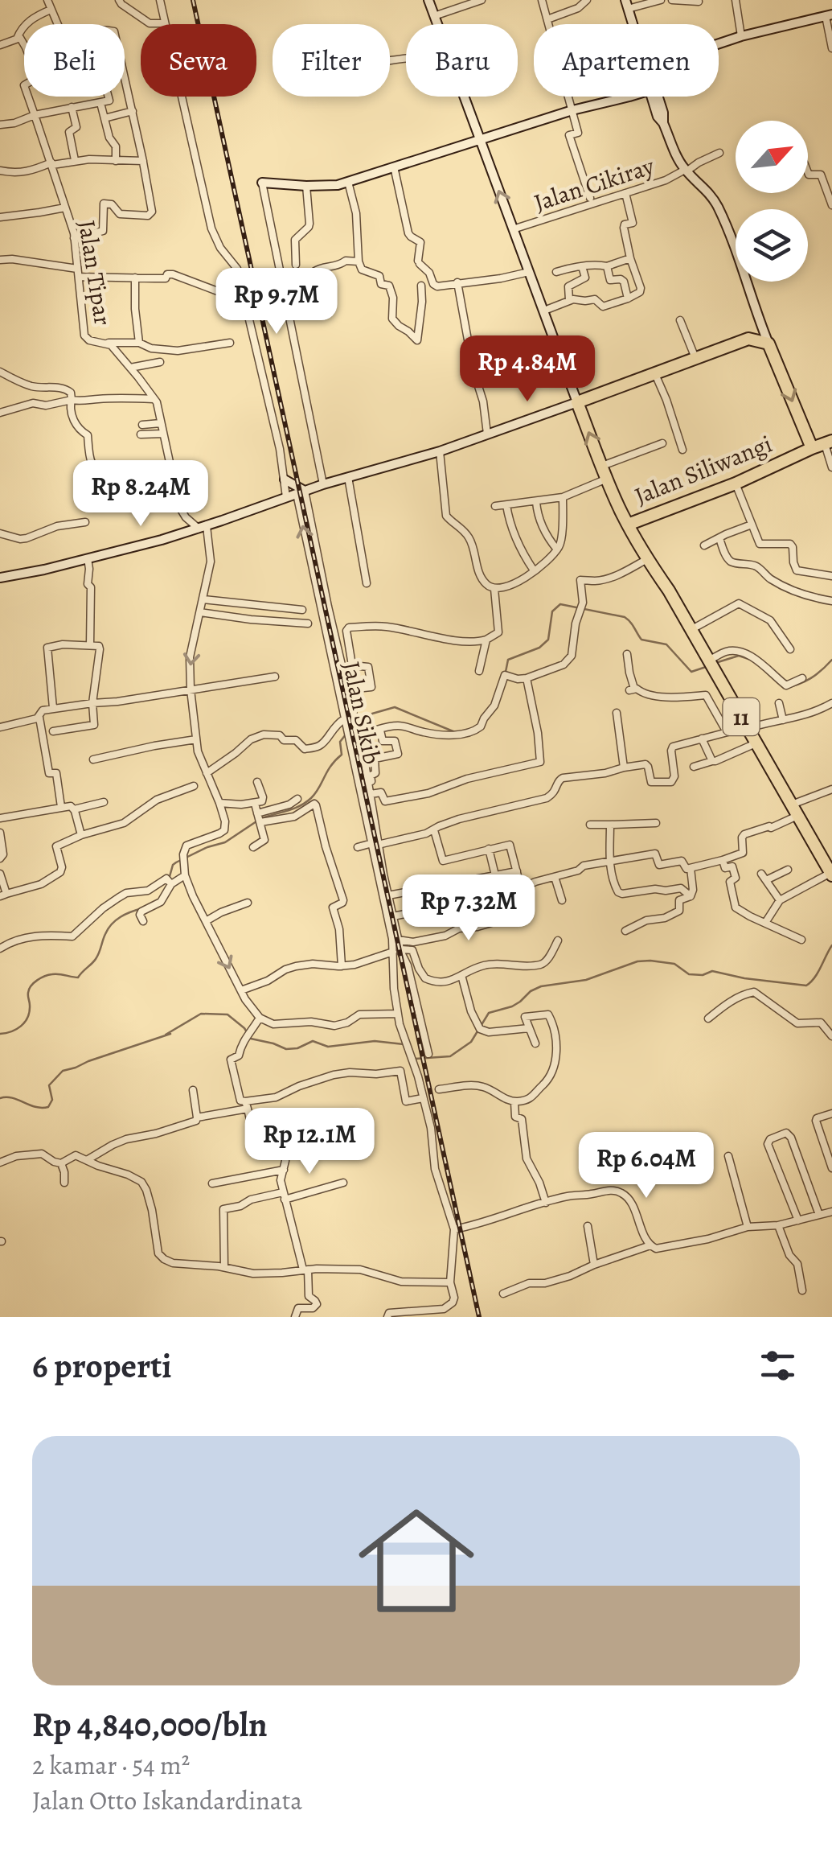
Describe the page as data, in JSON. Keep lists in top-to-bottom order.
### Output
{
  "streets": {
    "highway": ["Jalan Siliwangi", "11"],
    "street": ["Jalan Cikiray", "Jalan Tipar", "Jalan Sikib"]
  },
  "crossings": [
    ["Jalan Siliwangi", "11"]
  ],
  "north": "top right",
  "page": {
    "chip": [
      "Beli",
      "Sewa",
      "Filter",
      "Baru",
      "Apartemen"
    ],
    "price": [
      "Rp 9.7M",
      "Rp 4.84M",
      "Rp 8.24M",
      "Rp 7.32M",
      "Rp 12.1M",
      "Rp 6.04M"
    ],
    "heading": "6 properti",
    "list": [
      {
        "name": "Rp 4,840,000/bln",
        "note": "2 kamar · 54 m² · Jalan Otto Iskandardinata"
      }
    ]
  }
}
